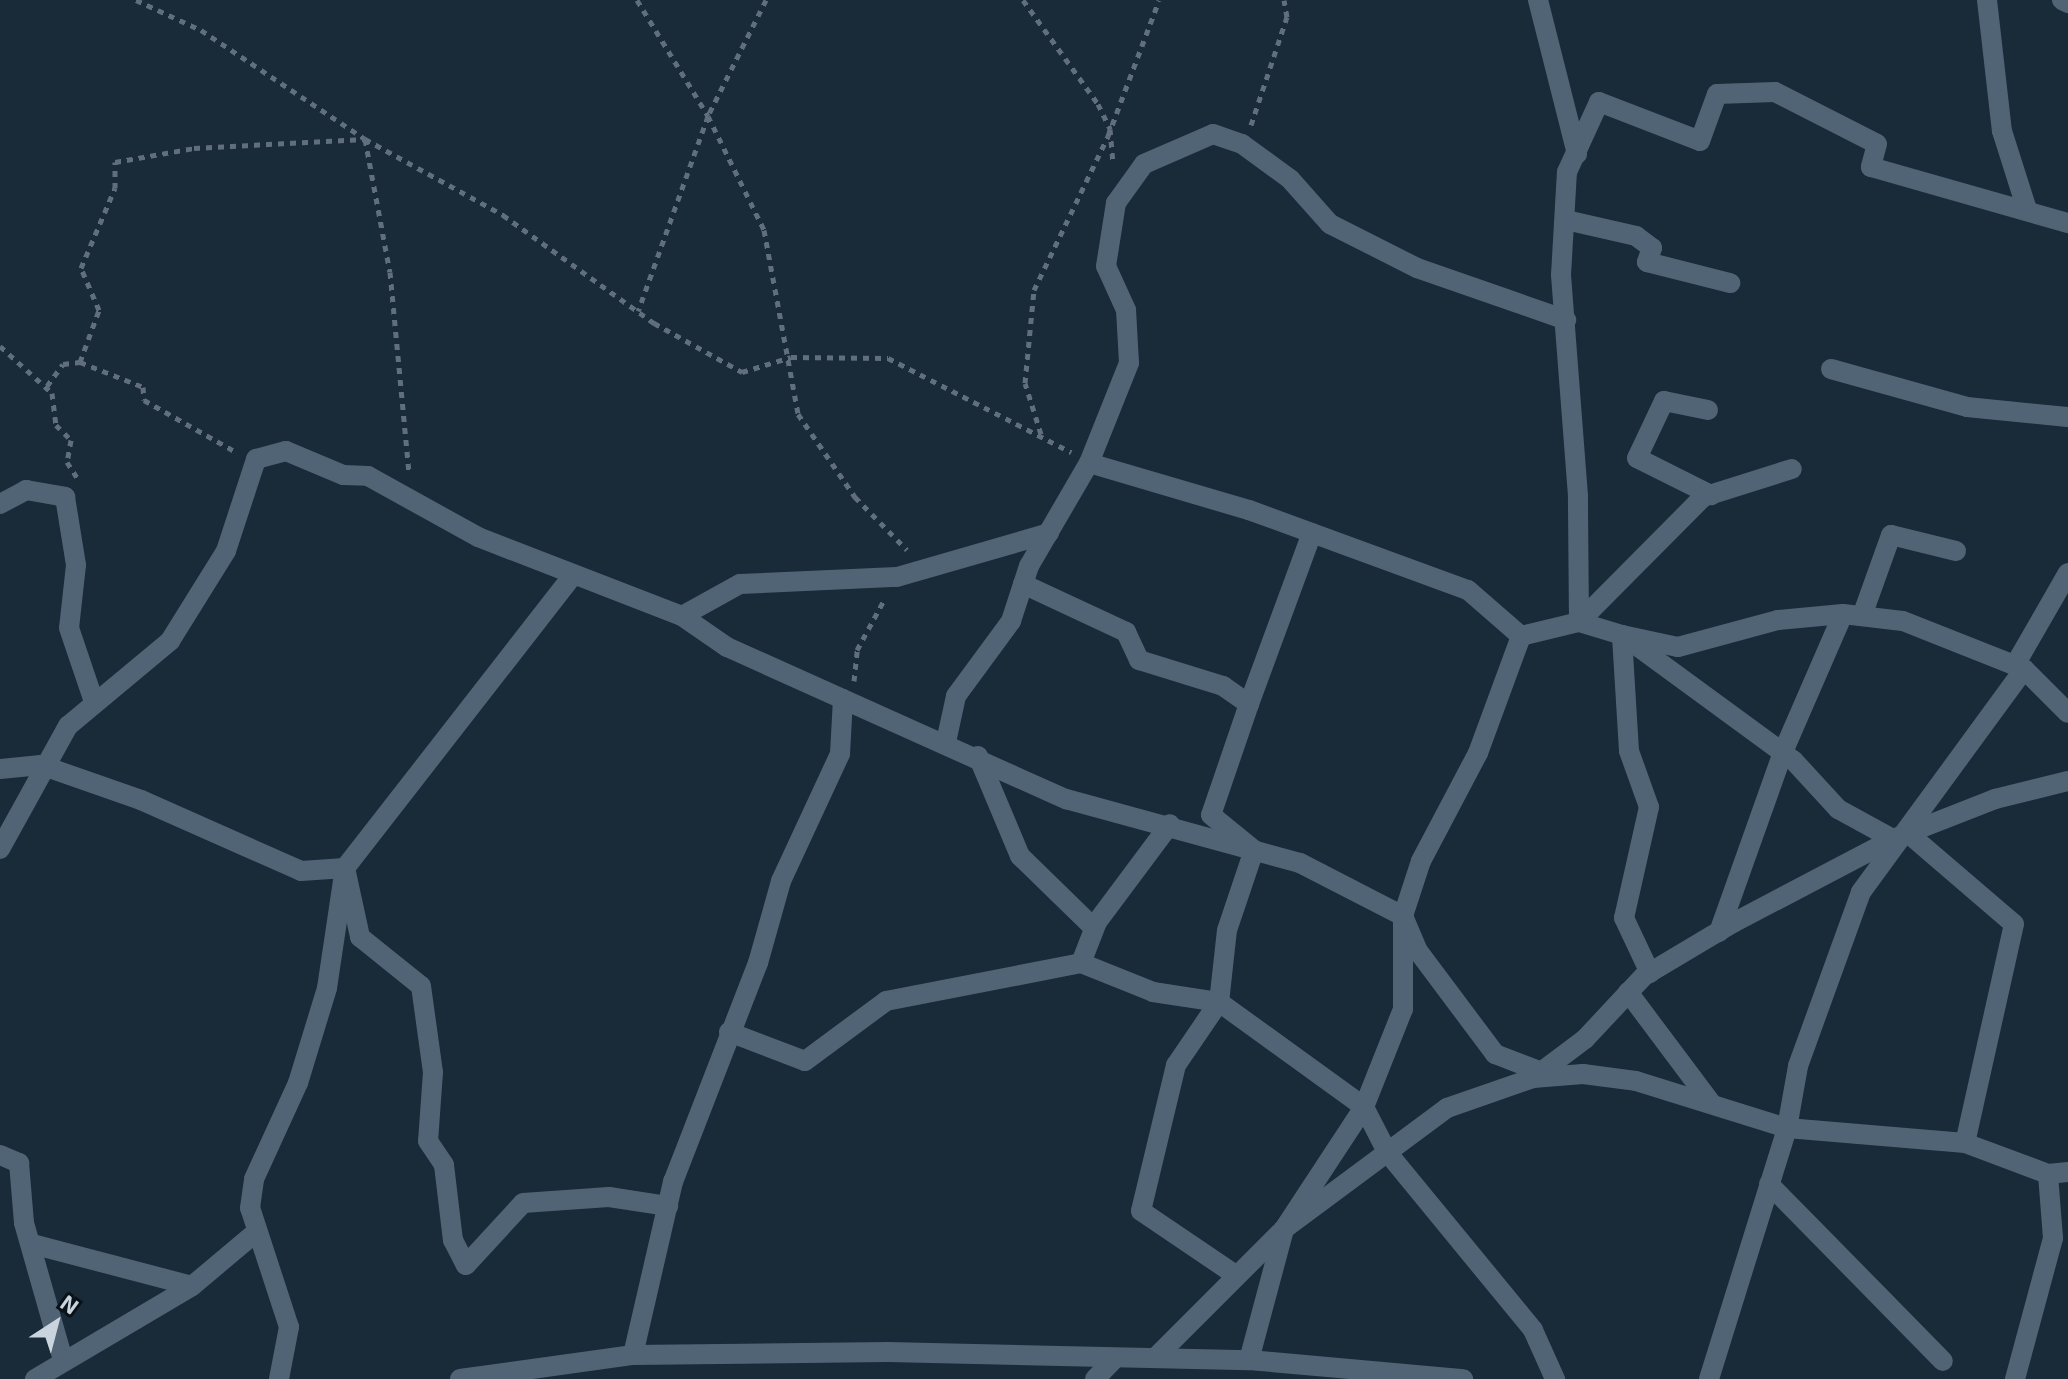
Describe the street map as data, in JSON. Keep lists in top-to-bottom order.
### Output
{
  "north": "top right"
}
